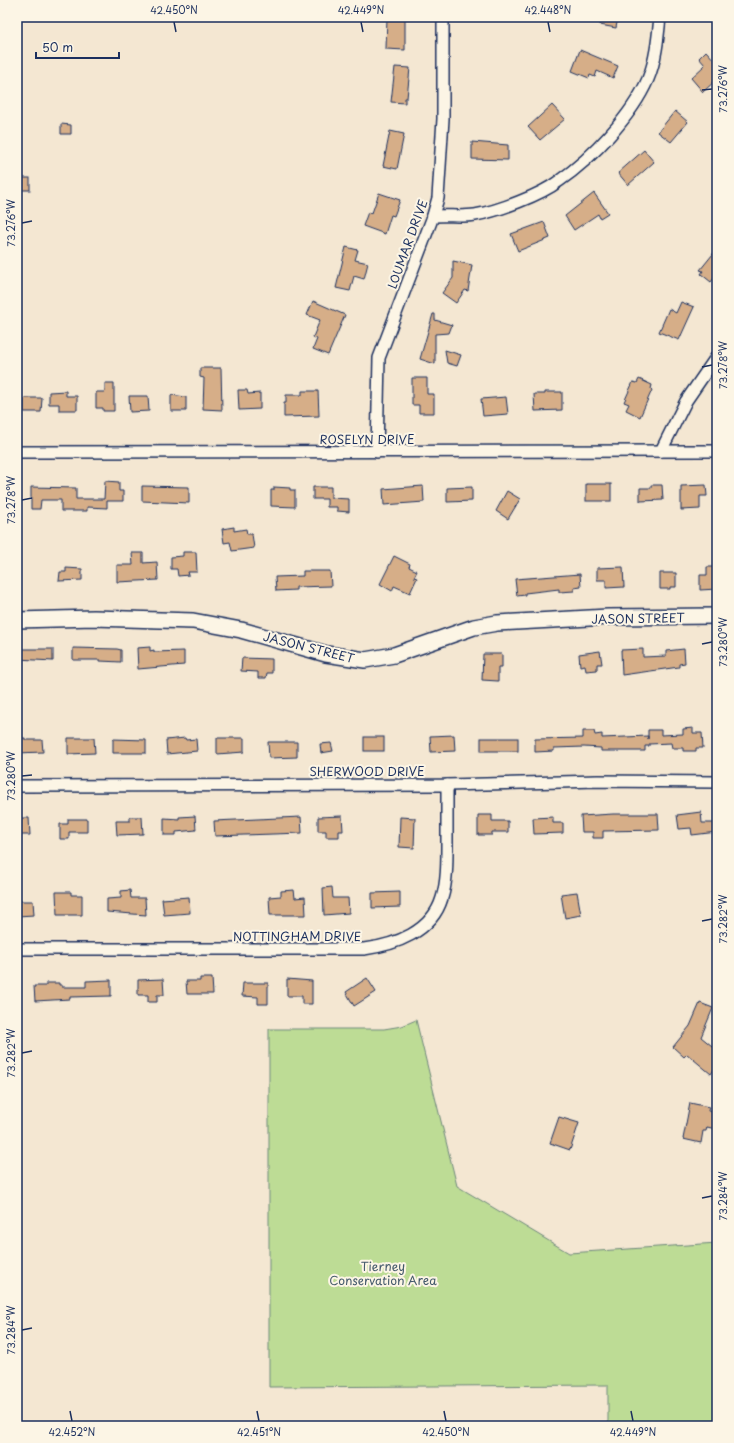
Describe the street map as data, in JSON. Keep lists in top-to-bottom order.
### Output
{
  "streets": {
    "street": [
      "LOUMAR DRIVE",
      "ROSELYN DRIVE",
      "JASON STREET",
      "SHERWOOD DRIVE",
      "NOTTINGHAM DRIVE"
    ]
  },
  "crossings": [
    ["LOUMAR DRIVE", "ROSELYN DRIVE"],
    ["SHERWOOD DRIVE", "NOTTINGHAM DRIVE"]
  ],
  "parks": ["Tierney Conservation Area"],
  "scale_bar": "50 m",
  "coordinates": [
    "42.450°N",
    "42.449°N",
    "42.448°N",
    "73.276°W",
    "73.278°W",
    "73.280°W",
    "73.282°W",
    "73.284°W",
    "42.452°N",
    "42.451°N"
  ]
}
